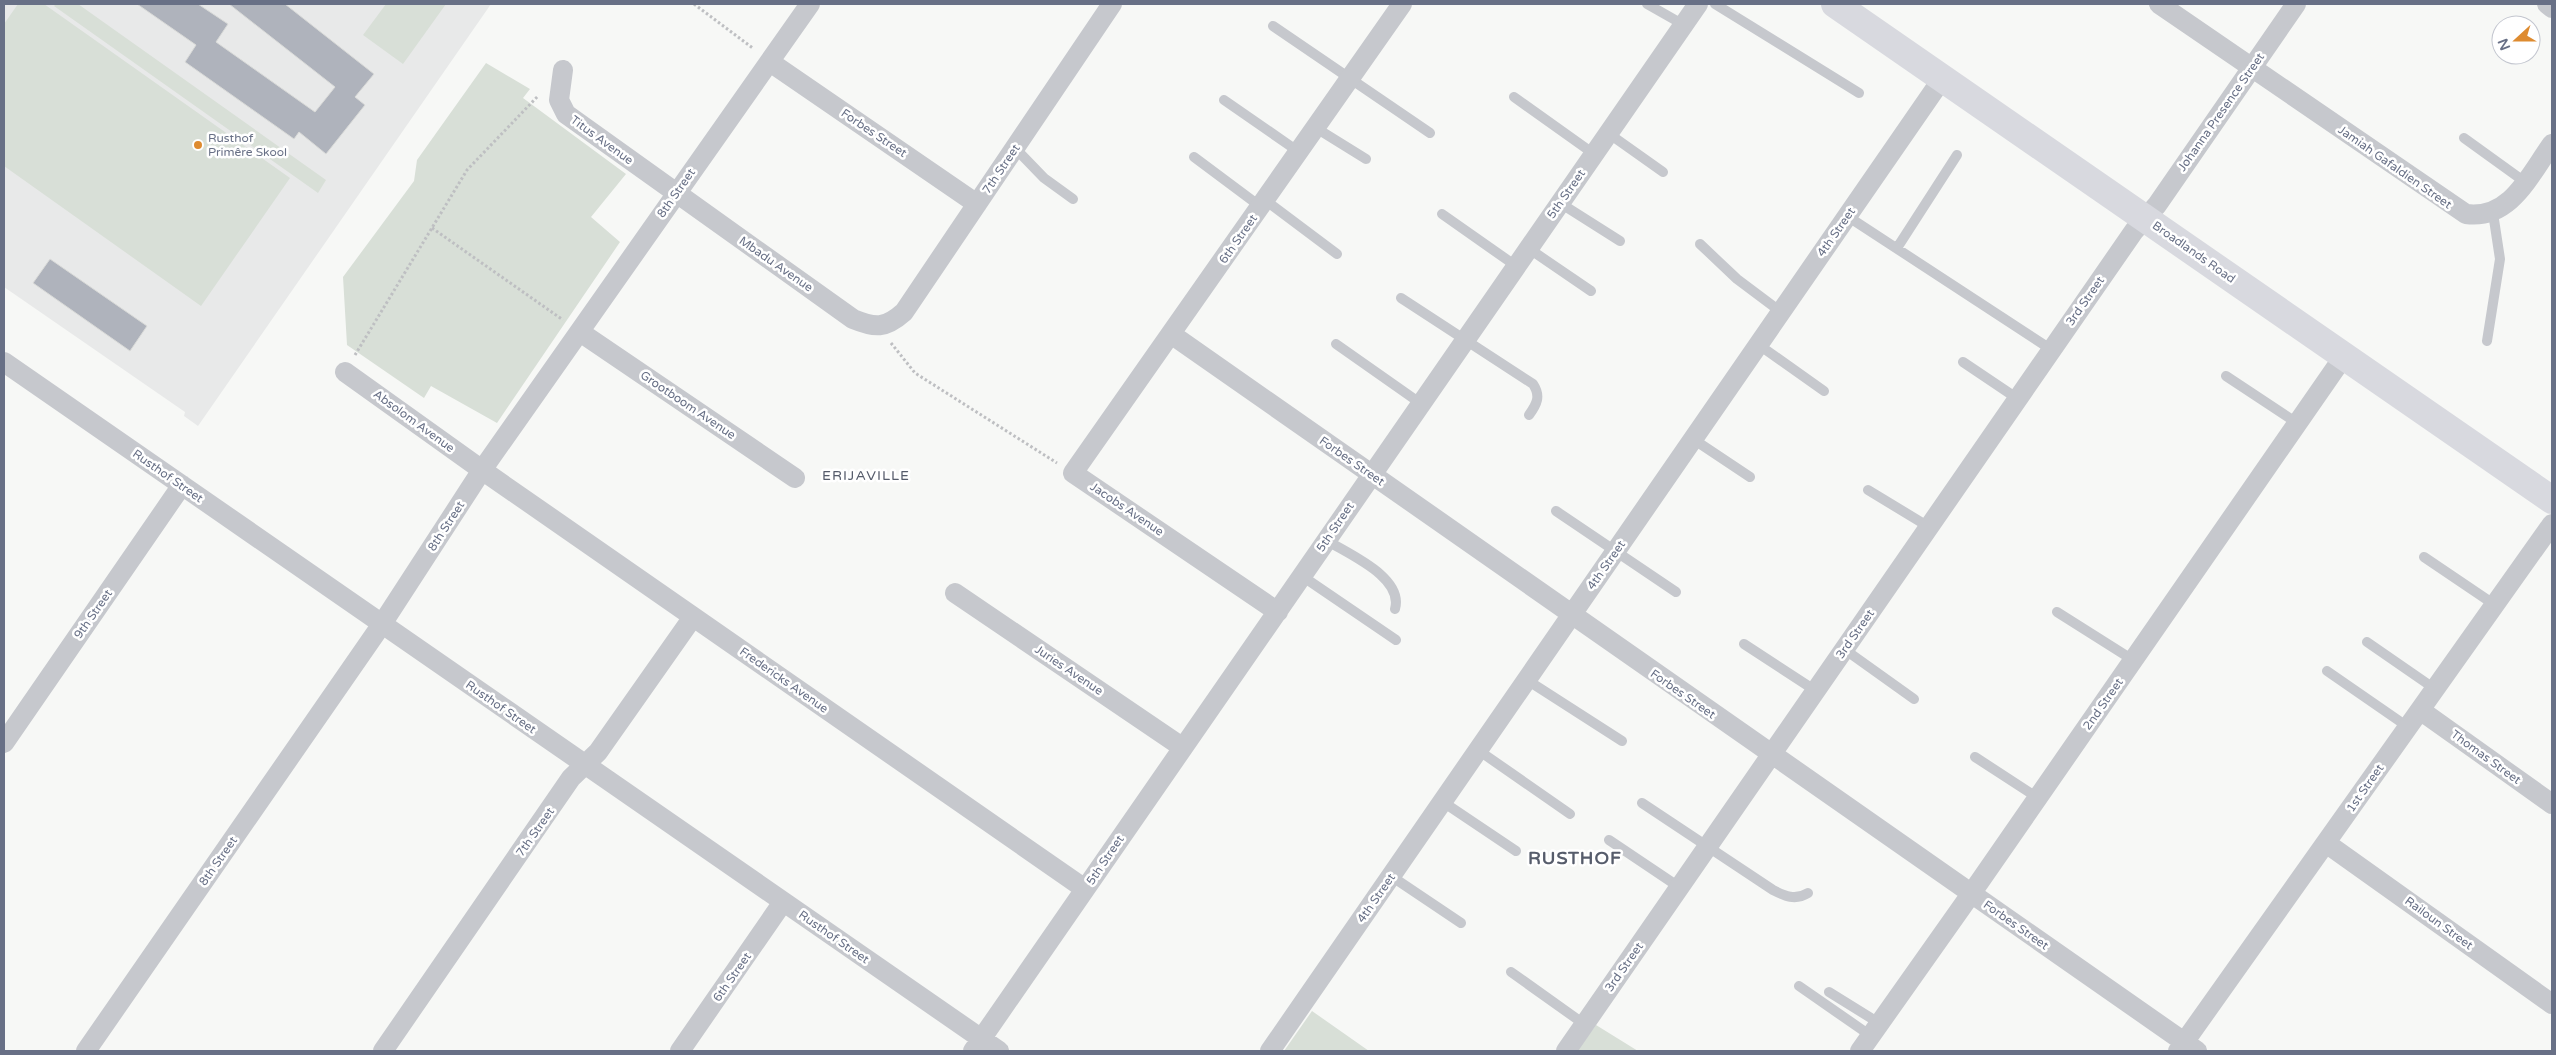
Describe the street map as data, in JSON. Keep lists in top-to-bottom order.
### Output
{
  "streets": {
    "main road": ["Broadlands Road"],
    "street": [
      "Johanna Presence Street",
      "Forbes Street",
      "Titus Avenue",
      "Jamiah Gafaldien Street",
      "7th Street",
      "8th Street",
      "5th Street",
      "4th Street",
      "6th Street",
      "Mbadu Avenue",
      "3rd Street",
      "Grootboom Avenue",
      "Absolom Avenue",
      "Rusthof Street",
      "Jacobs Avenue",
      "9th Street",
      "Juries Avenue",
      "Fredericks Avenue",
      "2nd Street",
      "Thomas Street",
      "1st Street",
      "Railoun Street"
    ]
  },
  "crossings": [
    ["Johanna Presence Street", "Jamiah Gafaldien Street"],
    ["Johanna Presence Street", "Broadlands Road"],
    ["Johanna Presence Street", "3rd Street"],
    ["Forbes Street", "7th Street"],
    ["Forbes Street", "8th Street"],
    ["Forbes Street", "5th Street"],
    ["Forbes Street", "4th Street"],
    ["Forbes Street", "6th Street"],
    ["Forbes Street", "3rd Street"],
    ["Forbes Street", "2nd Street"],
    ["Forbes Street", "1st Street"],
    ["Titus Avenue", "8th Street"],
    ["Titus Avenue", "Mbadu Avenue"],
    ["7th Street", "Mbadu Avenue"],
    ["7th Street", "Rusthof Street"],
    ["7th Street", "Fredericks Avenue"],
    ["8th Street", "Mbadu Avenue"],
    ["8th Street", "Grootboom Avenue"],
    ["8th Street", "Absolom Avenue"],
    ["8th Street", "Rusthof Street"],
    ["8th Street", "Fredericks Avenue"],
    ["5th Street", "Rusthof Street"],
    ["5th Street", "Jacobs Avenue"],
    ["5th Street", "Juries Avenue"],
    ["5th Street", "Fredericks Avenue"],
    ["4th Street", "Broadlands Road"],
    ["6th Street", "Rusthof Street"],
    ["6th Street", "Jacobs Avenue"],
    ["Broadlands Road", "3rd Street"],
    ["Broadlands Road", "2nd Street"],
    ["Absolom Avenue", "Fredericks Avenue"],
    ["Rusthof Street", "9th Street"],
    ["Thomas Street", "1st Street"],
    ["1st Street", "Railoun Street"]
  ],
  "districts": ["ERIJAVILLE", "RUSTHOF"],
  "places": ["Rusthof Primêre Skool"],
  "north": "left"
}
